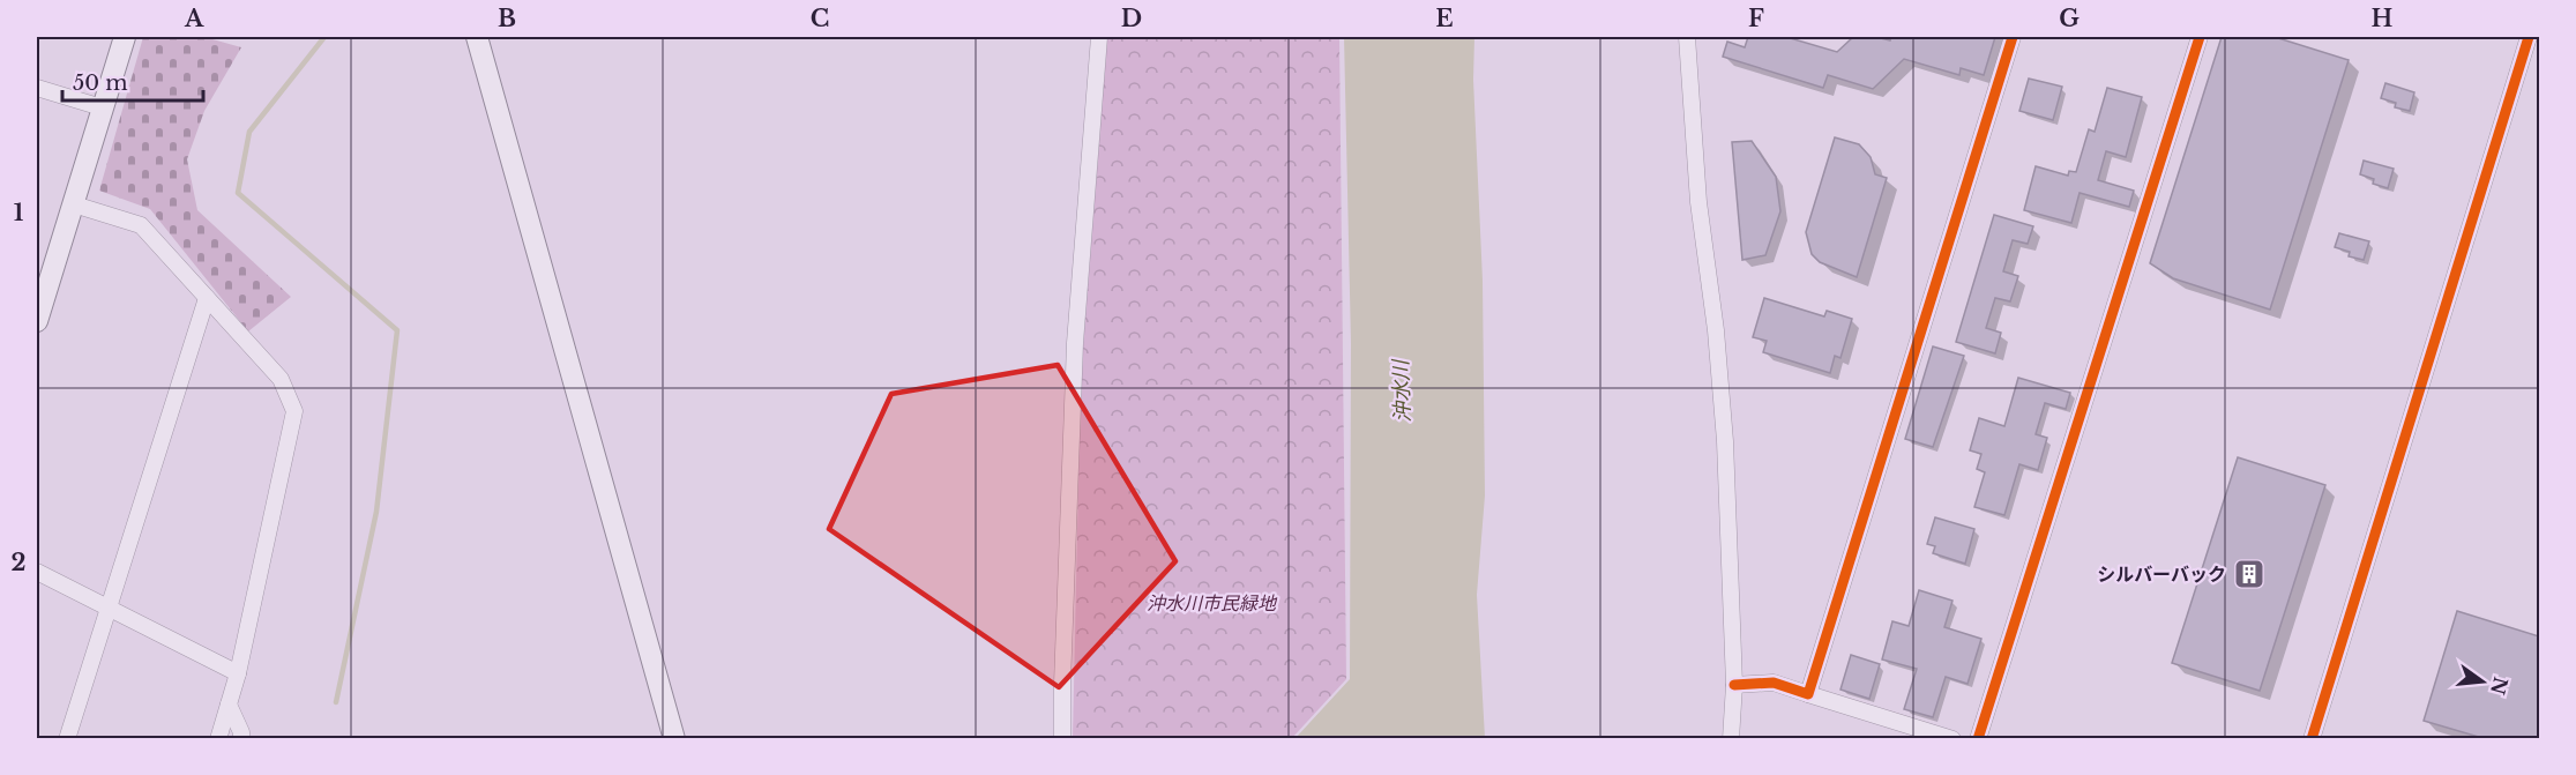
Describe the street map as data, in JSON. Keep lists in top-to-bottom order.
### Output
{
  "water": ["沖水川"],
  "parks": ["沖水川市民緑地"],
  "places": {
    "building": ["シルバーバック"]
  },
  "scale_bar": "50 m",
  "north": "right",
  "grid": {
    "columns": [
      "A",
      "B",
      "C",
      "D",
      "E",
      "F",
      "G",
      "H"
    ],
    "rows": ["1", "2"]
  }
}
